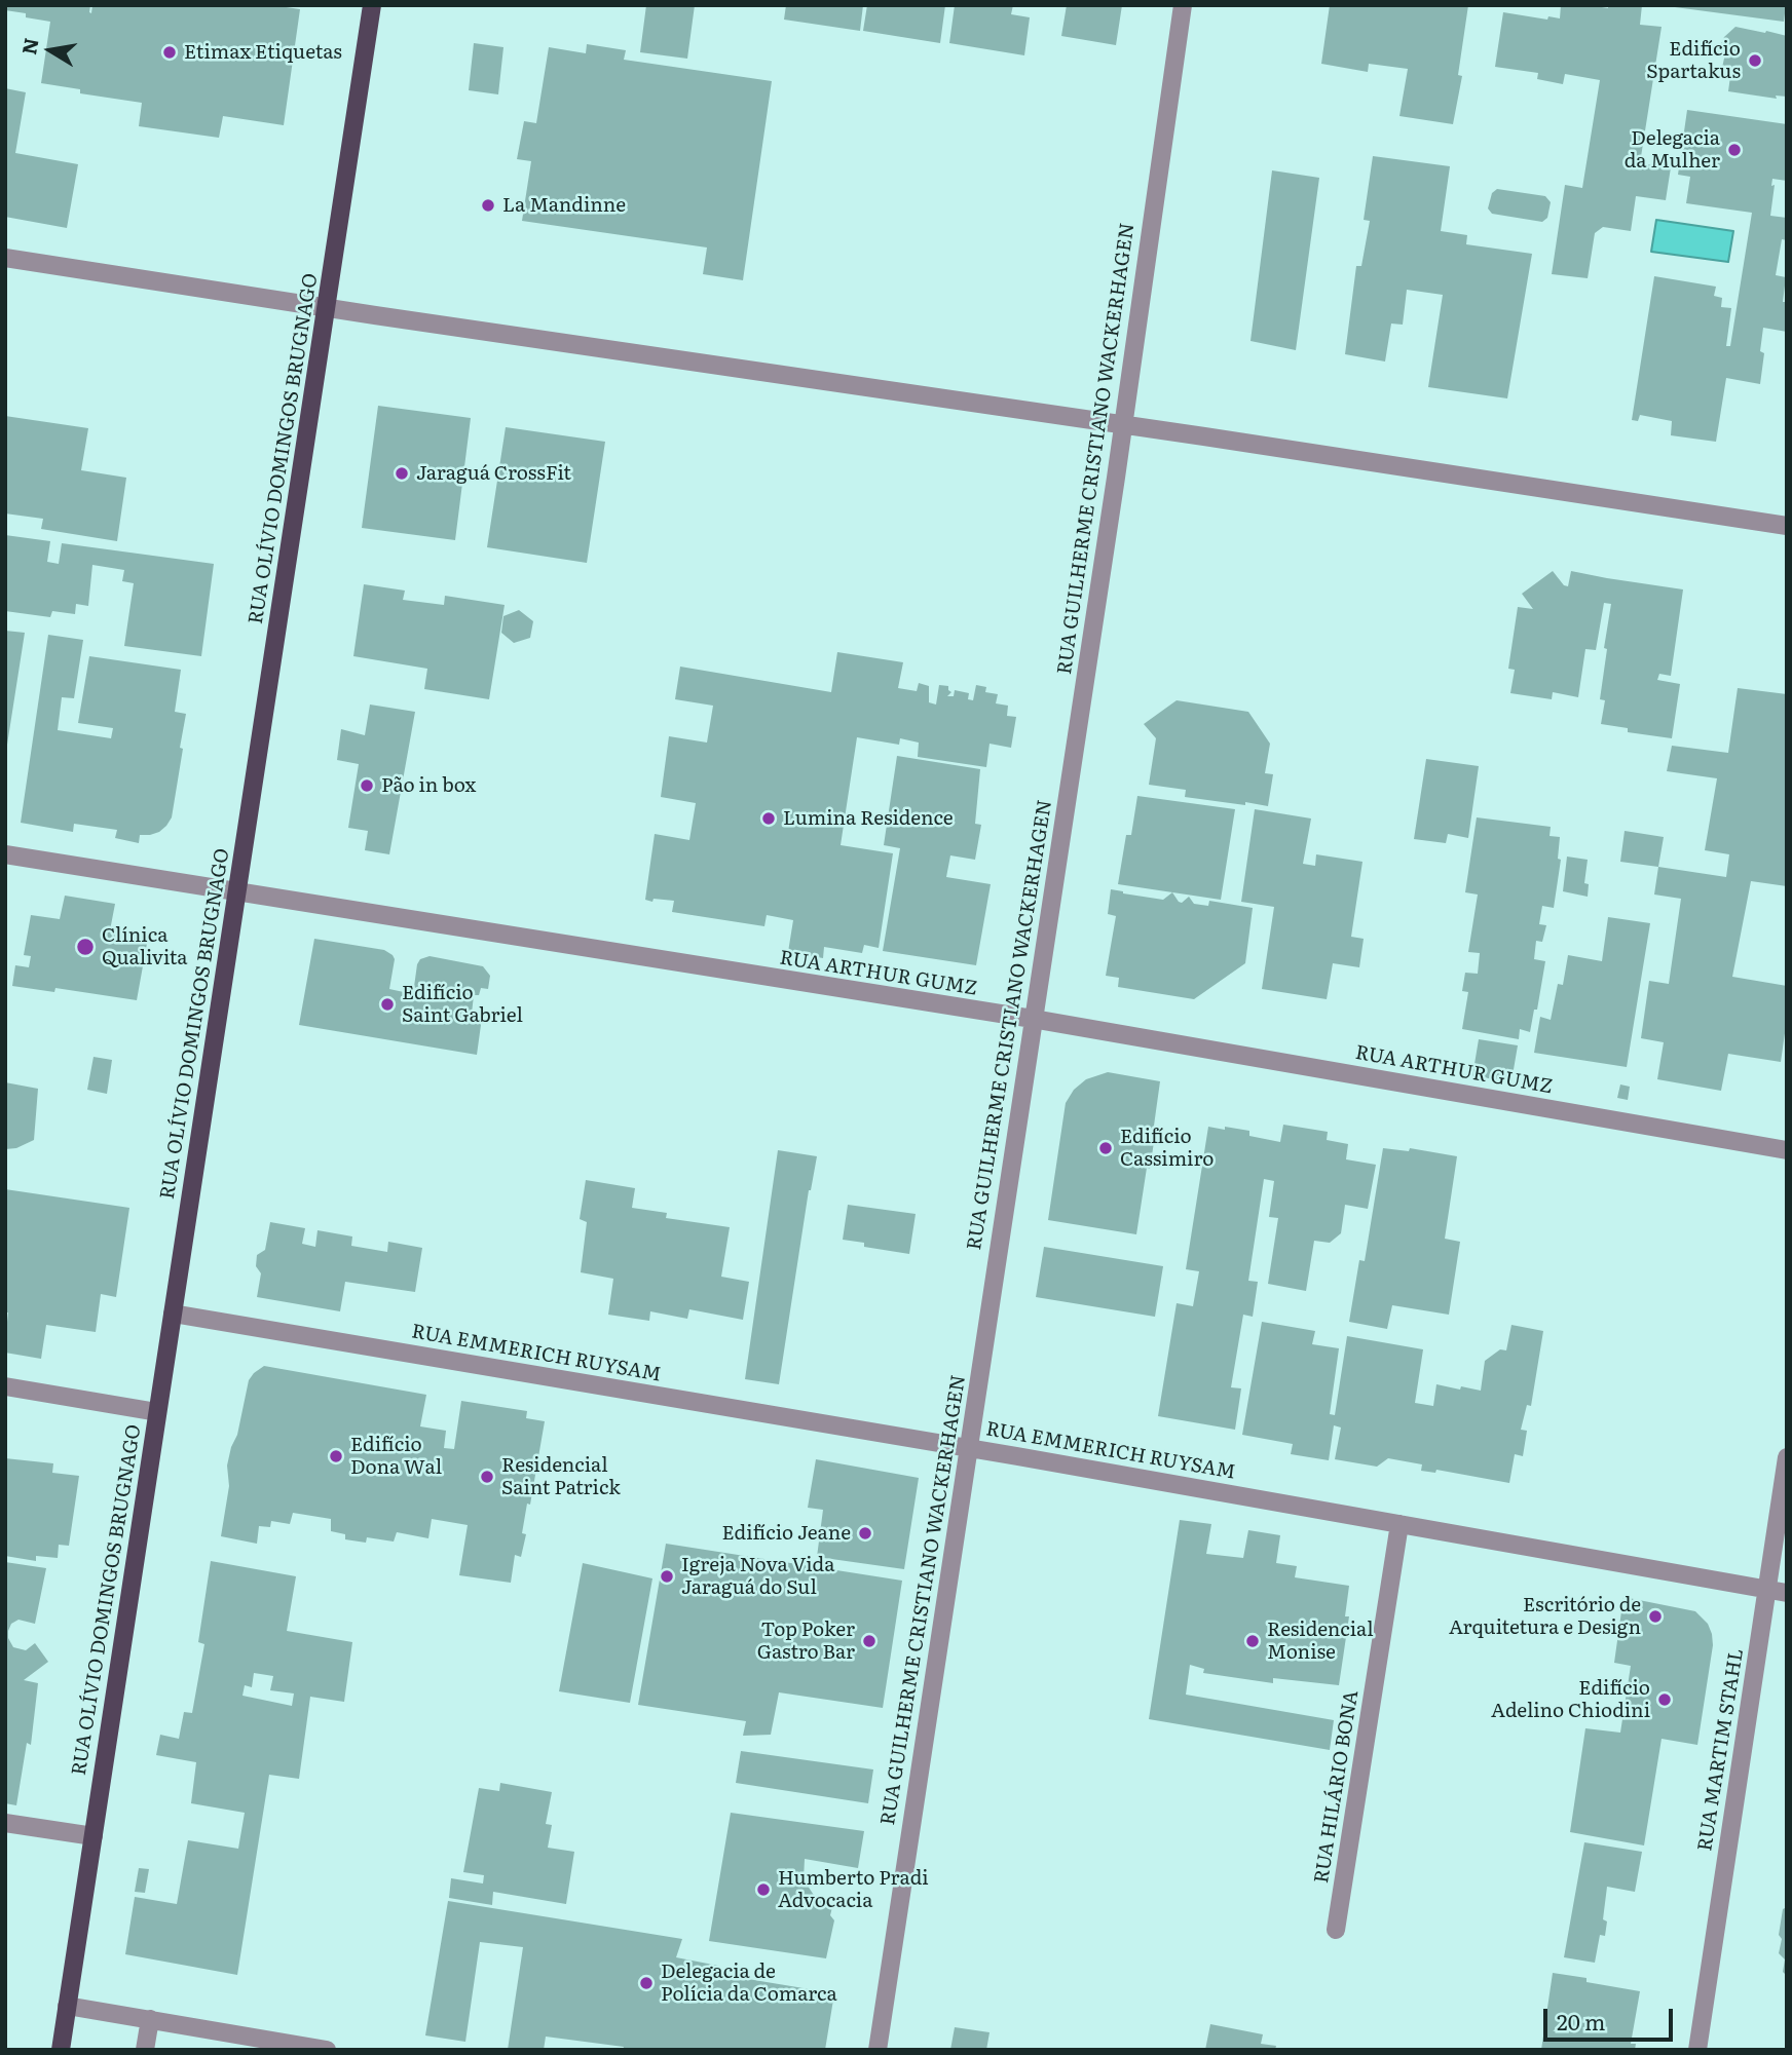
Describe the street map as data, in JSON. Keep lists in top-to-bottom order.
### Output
{
  "streets": {
    "main road": ["RUA OLÍVIO DOMINGOS BRUGNAGO"],
    "street": [
      "RUA GUILHERME CRISTIANO WACKERHAGEN",
      "RUA ARTHUR GUMZ",
      "RUA EMMERICH RUYSAM",
      "RUA MARTIM STAHL",
      "RUA HILÁRIO BONA"
    ]
  },
  "crossings": [
    ["RUA OLÍVIO DOMINGOS BRUGNAGO", "RUA ARTHUR GUMZ"],
    ["RUA OLÍVIO DOMINGOS BRUGNAGO", "RUA EMMERICH RUYSAM"],
    ["RUA GUILHERME CRISTIANO WACKERHAGEN", "RUA ARTHUR GUMZ"],
    ["RUA GUILHERME CRISTIANO WACKERHAGEN", "RUA EMMERICH RUYSAM"],
    ["RUA EMMERICH RUYSAM", "RUA MARTIM STAHL"],
    ["RUA EMMERICH RUYSAM", "RUA HILÁRIO BONA"]
  ],
  "places": [
    "Etimax Etiquetas",
    "Edifício Spartakus",
    "Delegacia da Mulher",
    "La Mandinne",
    "Jaraguá CrossFit",
    "Pão in box",
    "Lumina Residence",
    "Clínica Qualivita",
    "Edifício Saint Gabriel",
    "Edifício Cassimiro",
    "Edifício Dona Wal",
    "Residencial Saint Patrick",
    "Edifício Jeane",
    "Igreja Nova Vida Jaraguá do Sul",
    "Escritório de Arquitetura e Design",
    "Top Poker Gastro Bar",
    "Residencial Monise",
    "Edifício Adelino Chiodini",
    "Humberto Pradi Advocacia",
    "Delegacia de Polícia da Comarca"
  ],
  "scale_bar": "20 m",
  "north": "left"
}
